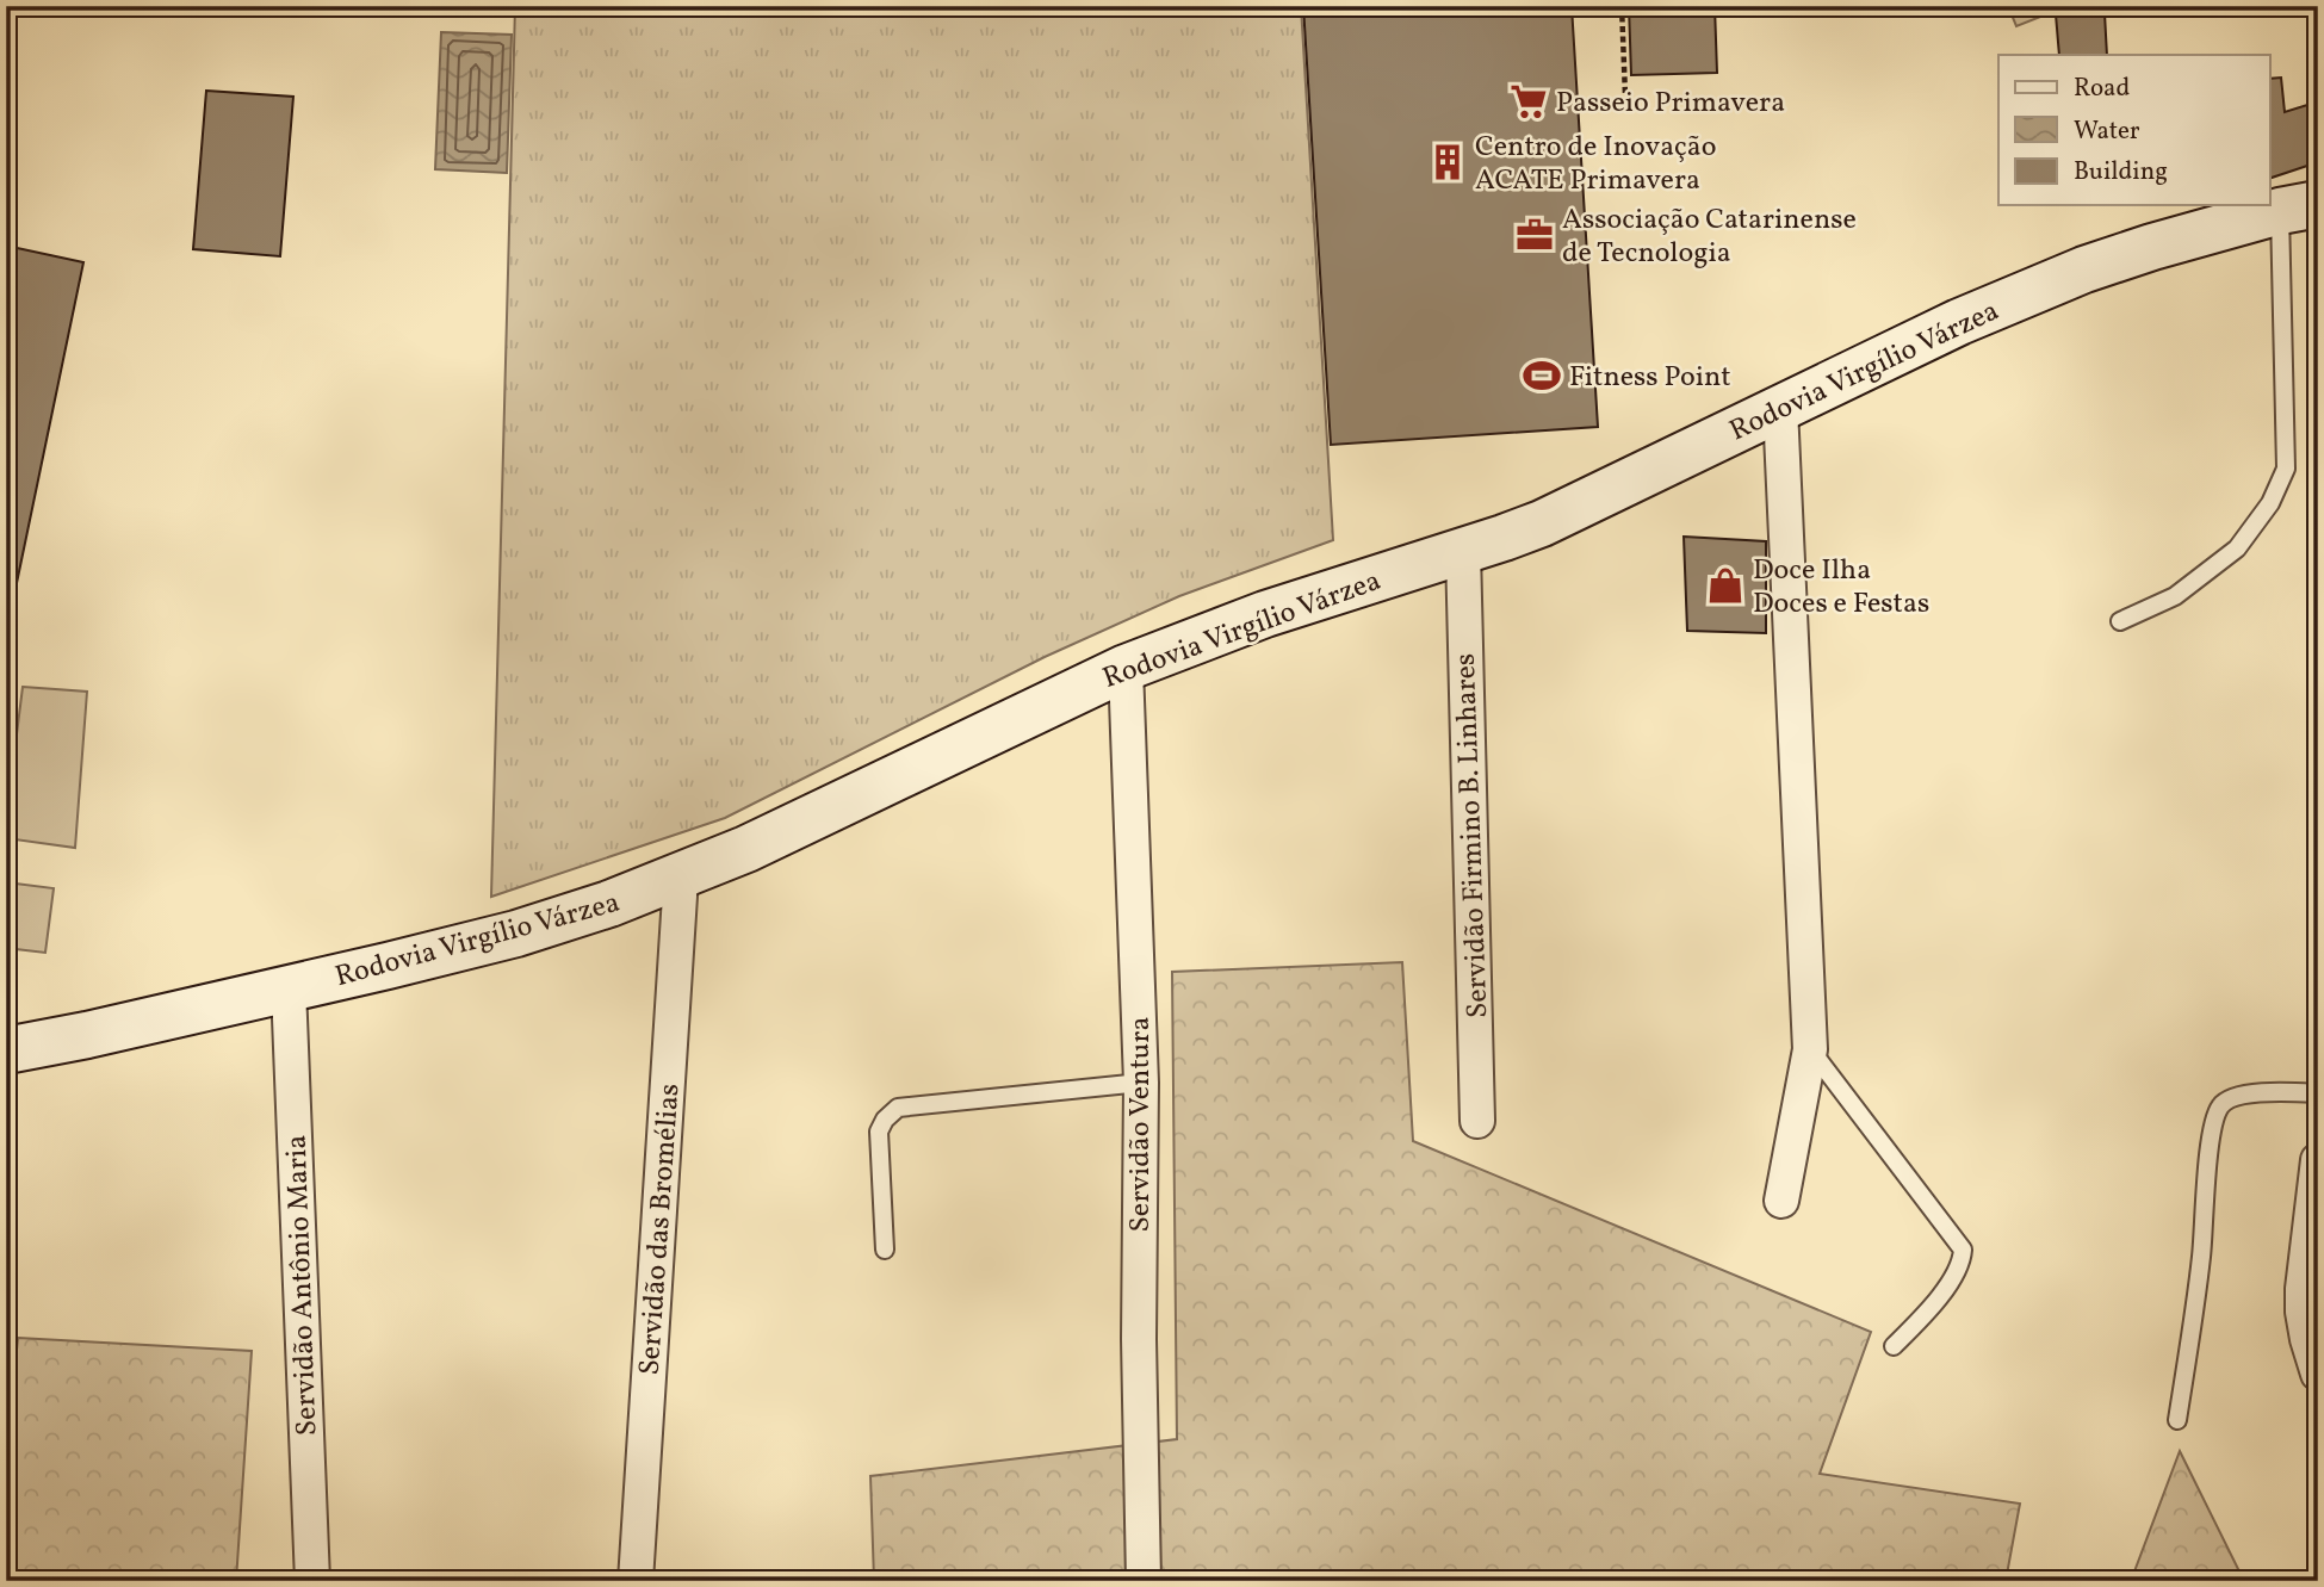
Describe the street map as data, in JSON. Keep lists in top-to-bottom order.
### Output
{
  "streets": {
    "main road": ["Rodovia Virgílio Várzea"],
    "street": [
      "Servidão Firmino B. Linhares",
      "Servidão Ventura",
      "Servidão das Bromélias",
      "Servidão Antônio Maria"
    ]
  },
  "crossings": [
    ["Rodovia Virgílio Várzea", "Servidão Firmino B. Linhares"],
    ["Rodovia Virgílio Várzea", "Servidão Ventura"],
    ["Rodovia Virgílio Várzea", "Servidão das Bromélias"],
    ["Rodovia Virgílio Várzea", "Servidão Antônio Maria"]
  ],
  "places": {
    "supermarket": ["Passeio Primavera"],
    "building": ["Centro de Inovação ACATE Primavera"],
    "office": ["Associação Catarinense de Tecnologia"],
    "sports": ["Fitness Point"],
    "shop": ["Doce Ilha Doces e Festas"]
  },
  "legend": ["Road", "Water", "Building"]
}
